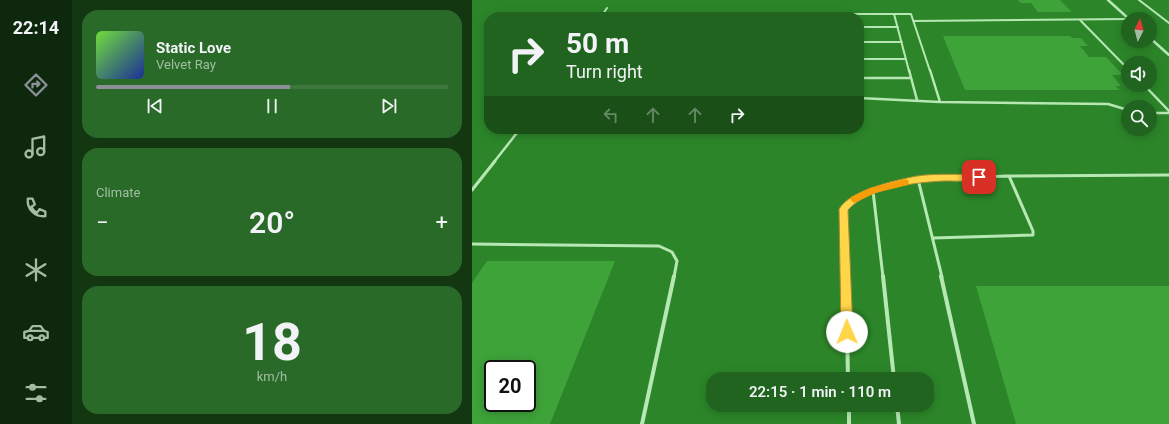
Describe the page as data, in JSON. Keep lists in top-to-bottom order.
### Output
{
  "north": "top",
  "page": {
    "tabs": "22:14",
    "turn": ["50 m", "Turn right"],
    "song": ["Static Love", "Velvet Ray"],
    "tile": [
      "Climate",
      ["18", "km/h"]
    ],
    "heat": ["−", "20°", "+"],
    "limit": "20",
    "trip": "22:15 · 1 min · 110 m"
  }
}
